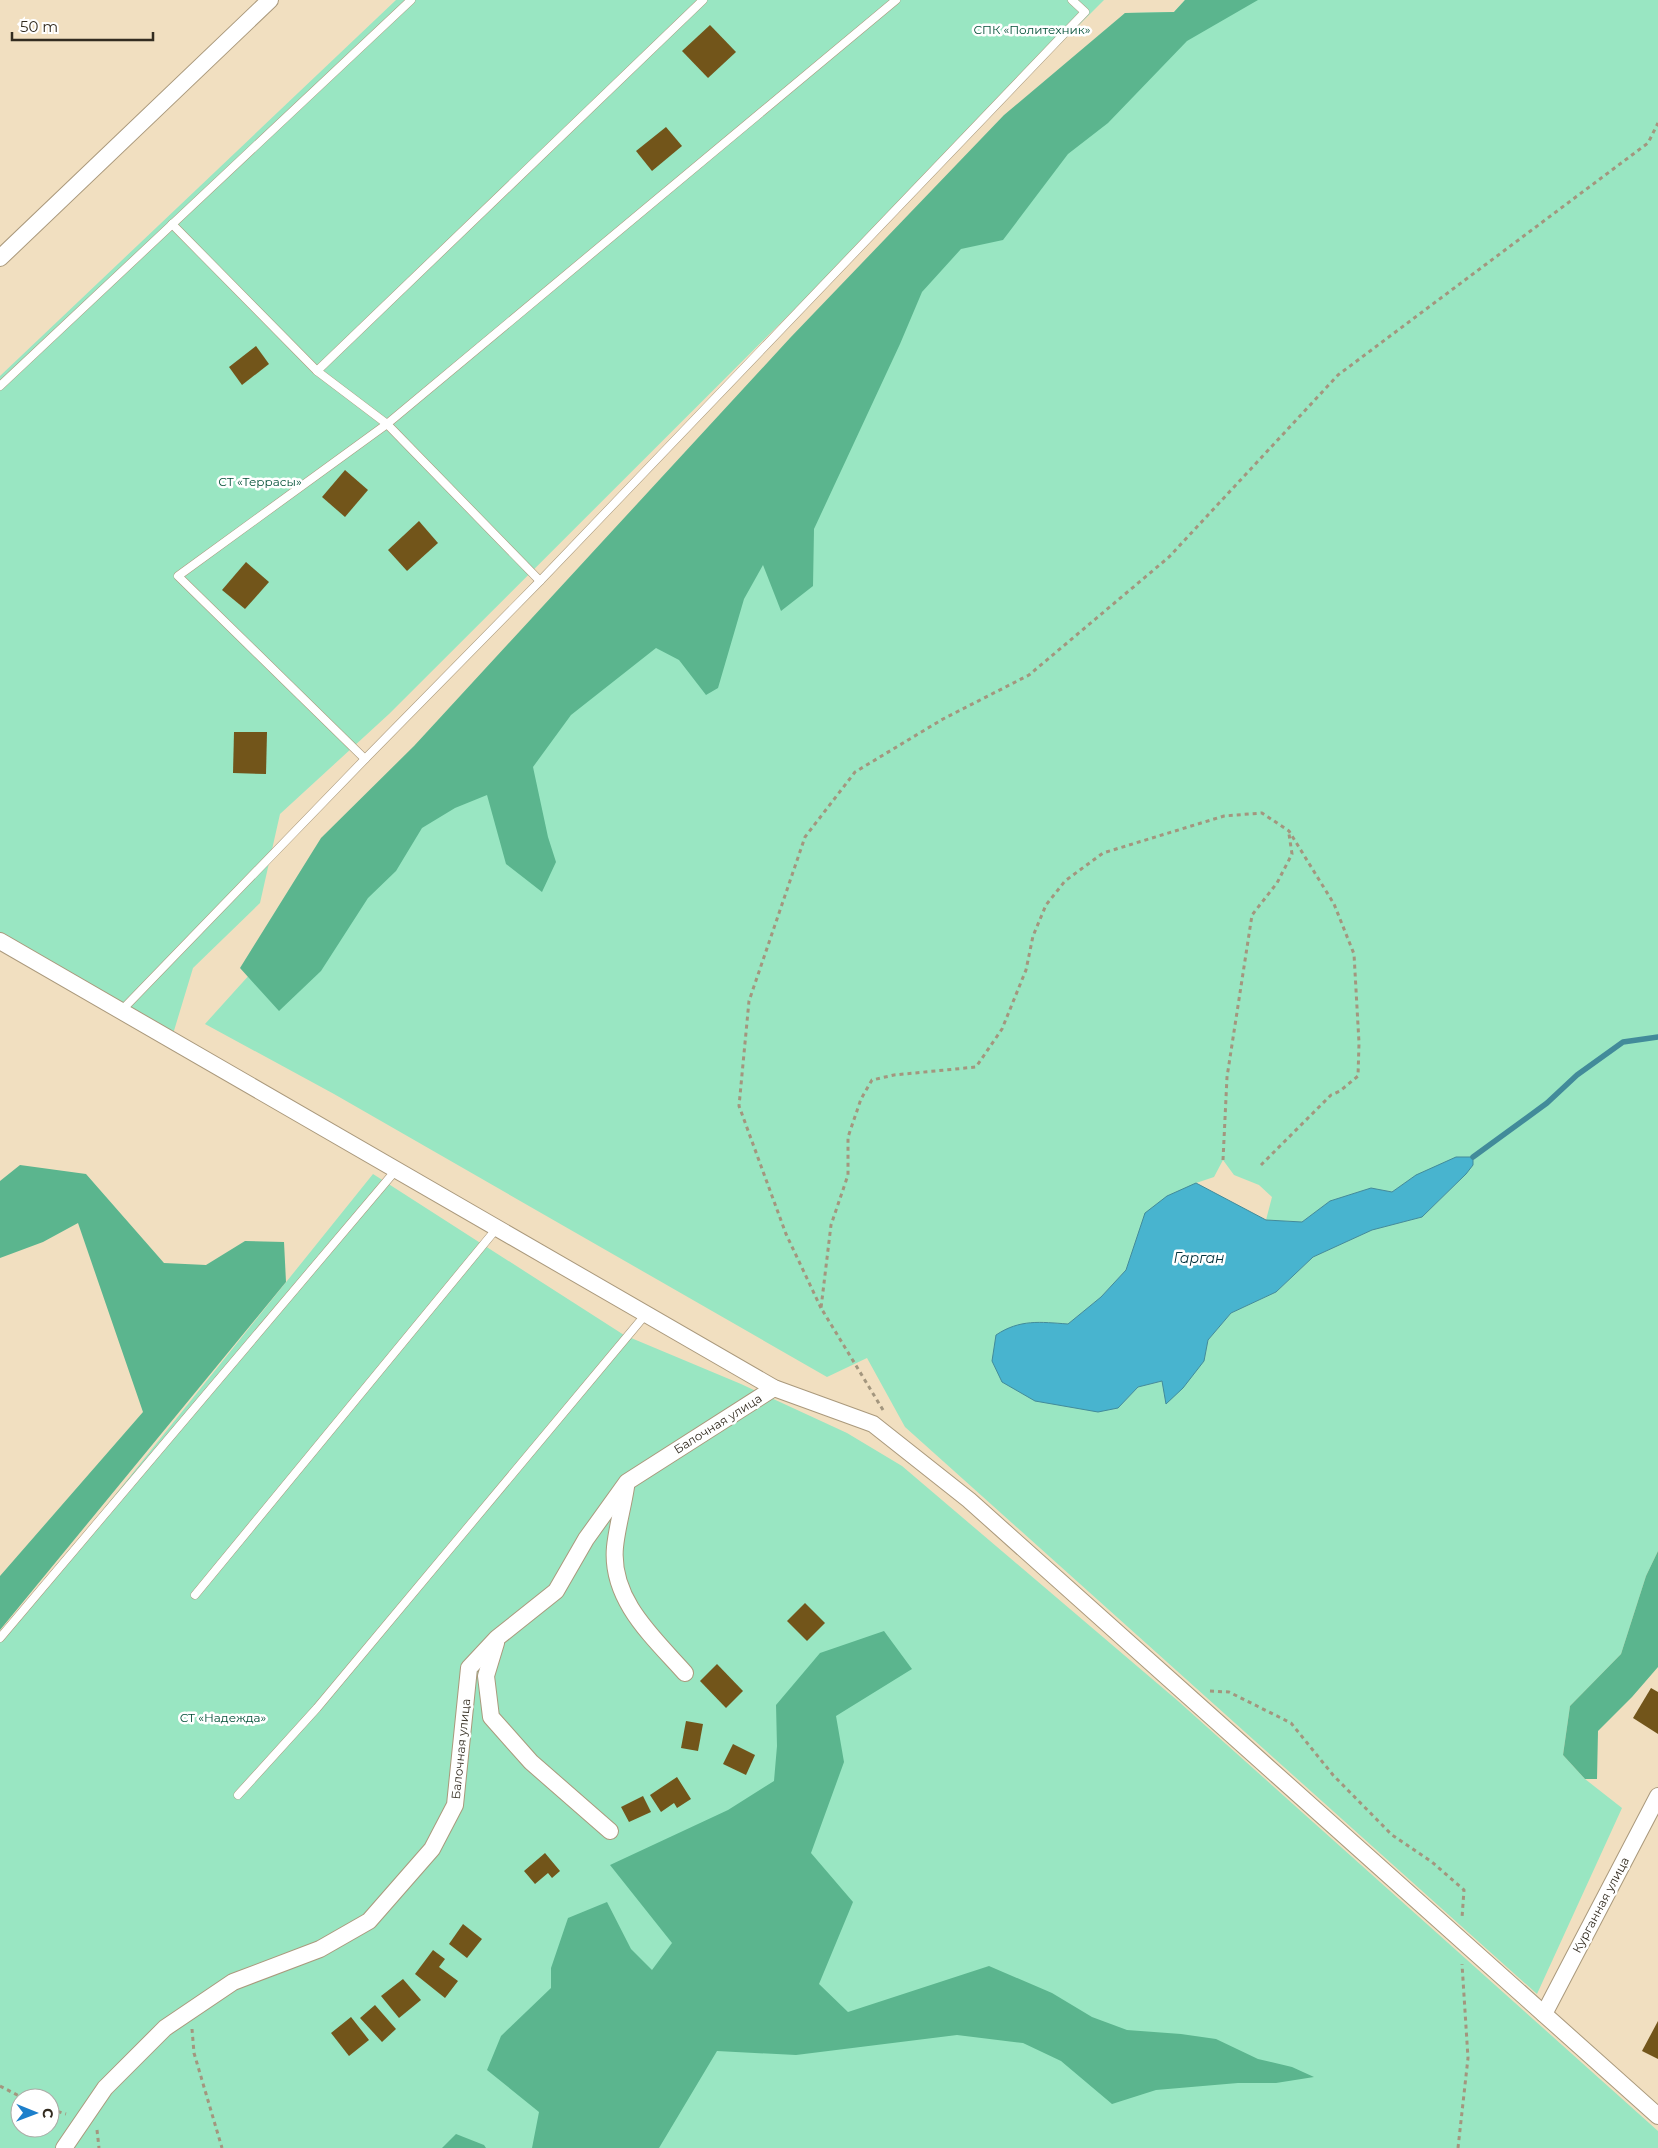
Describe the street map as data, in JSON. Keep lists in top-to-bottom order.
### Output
{
  "streets": {
    "street": ["Балочная улица", "Курганная улица"]
  },
  "water": ["Гарган"],
  "parks": ["СПК «Политехник»", "СТ «Террасы»", "СТ «Надежда»"],
  "scale_bar": "50 m",
  "north": "right"
}
